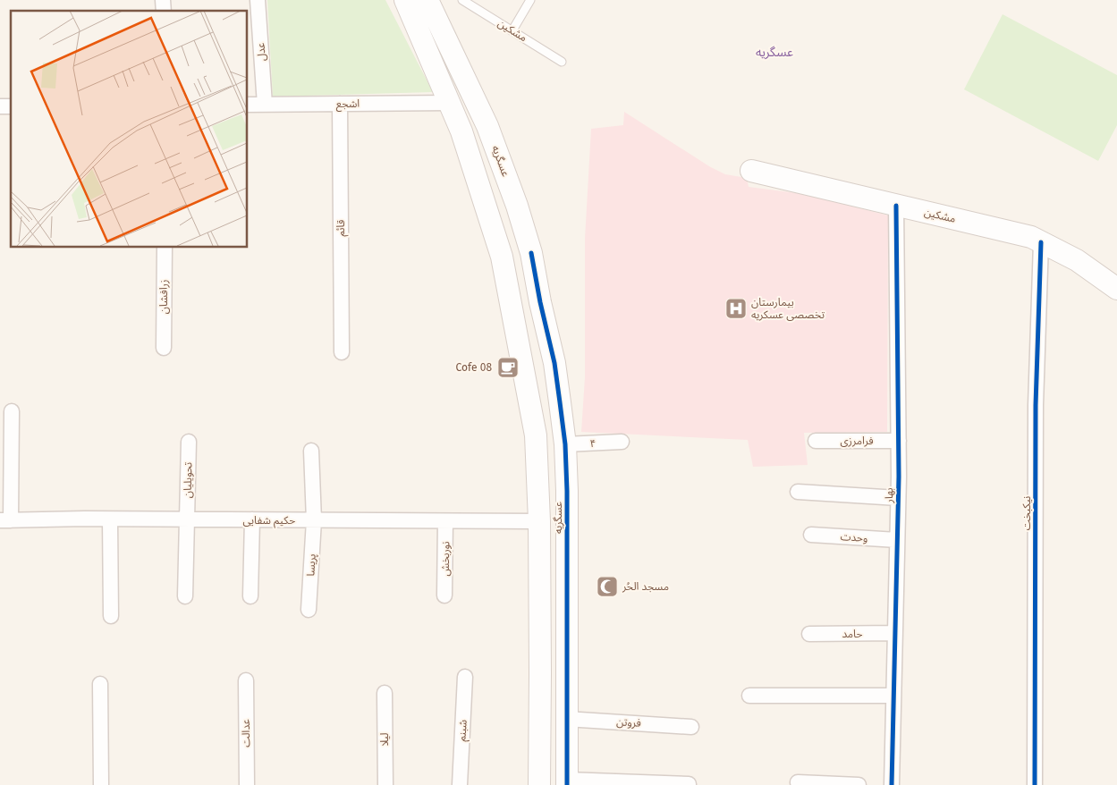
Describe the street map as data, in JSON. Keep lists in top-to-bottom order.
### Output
{
  "streets": {
    "main road": ["مشکین", "عسگریه"],
    "street": [
      "عدل",
      "اشجع",
      "قائم",
      "زرافشان",
      "فرامرزی",
      "۴",
      "تحویلیان",
      "بهار",
      "نیکبخت",
      "حکیم شفایی",
      "وحدت",
      "نوربخش",
      "پریسا",
      "حامد",
      "فروتن",
      "شبنم",
      "عدالت",
      "لیلا"
    ]
  },
  "crossings": [
    ["مشکین", "بهار"],
    ["مشکین", "نیکبخت"],
    ["عدل", "اشجع"],
    ["اشجع", "عسگریه"],
    ["اشجع", "قائم"],
    ["عسگریه", "۴"],
    ["عسگریه", "حکیم شفایی"],
    ["عسگریه", "فروتن"],
    ["فرامرزی", "بهار"],
    ["تحویلیان", "حکیم شفایی"],
    ["بهار", "وحدت"],
    ["بهار", "حامد"],
    ["حکیم شفایی", "نوربخش"],
    ["حکیم شفایی", "پریسا"]
  ],
  "districts": ["عسگریه"],
  "places": {
    "hospital": ["بیمارستان تخصصی عسکریه"],
    "cafe": ["Cofe 08"],
    "mosque": ["مسجد الحُر"]
  }
}
